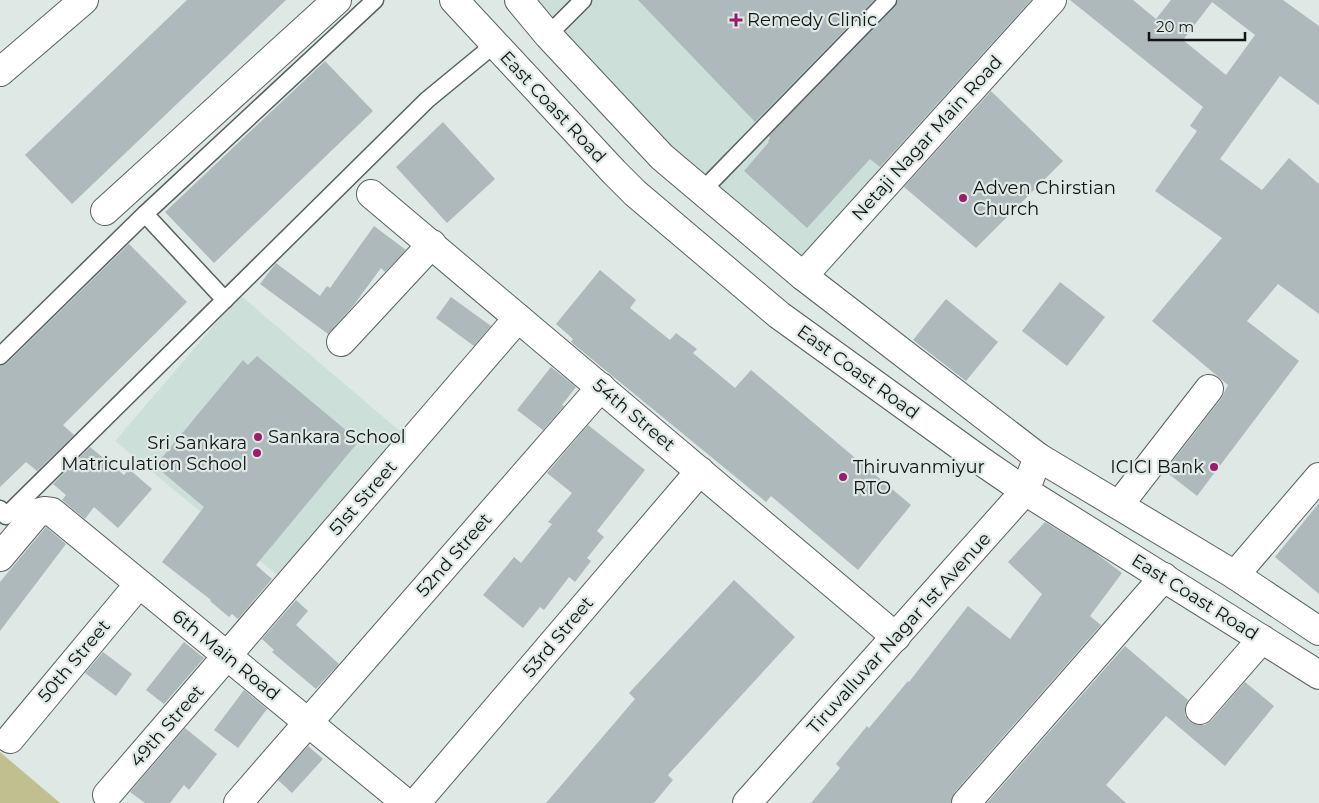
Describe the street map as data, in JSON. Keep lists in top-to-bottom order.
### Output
{
  "streets": {
    "street": [
      "East Coast Road",
      "Netaji Nagar Main Road",
      "54th Street",
      "51st Street",
      "52nd Street",
      "Tiruvalluvar Nagar 1st Avenue",
      "53rd Street",
      "6th Main Road",
      "50th Street",
      "49th Street"
    ]
  },
  "crossings": [
    ["East Coast Road", "Tiruvalluvar Nagar 1st Avenue"],
    ["54th Street", "51st Street"],
    ["54th Street", "52nd Street"],
    ["54th Street", "Tiruvalluvar Nagar 1st Avenue"],
    ["54th Street", "53rd Street"],
    ["51st Street", "6th Main Road"],
    ["51st Street", "49th Street"],
    ["52nd Street", "6th Main Road"],
    ["6th Main Road", "50th Street"],
    ["6th Main Road", "49th Street"]
  ],
  "places": {
    "health": ["Remedy Clinic"],
    "other": [
      "Adven Chirstian Church",
      "Sankara School",
      "Sri Sankara Matriculation School",
      "ICICI Bank",
      "Thiruvanmiyur RTO"
    ]
  },
  "scale_bar": "20 m"
}
